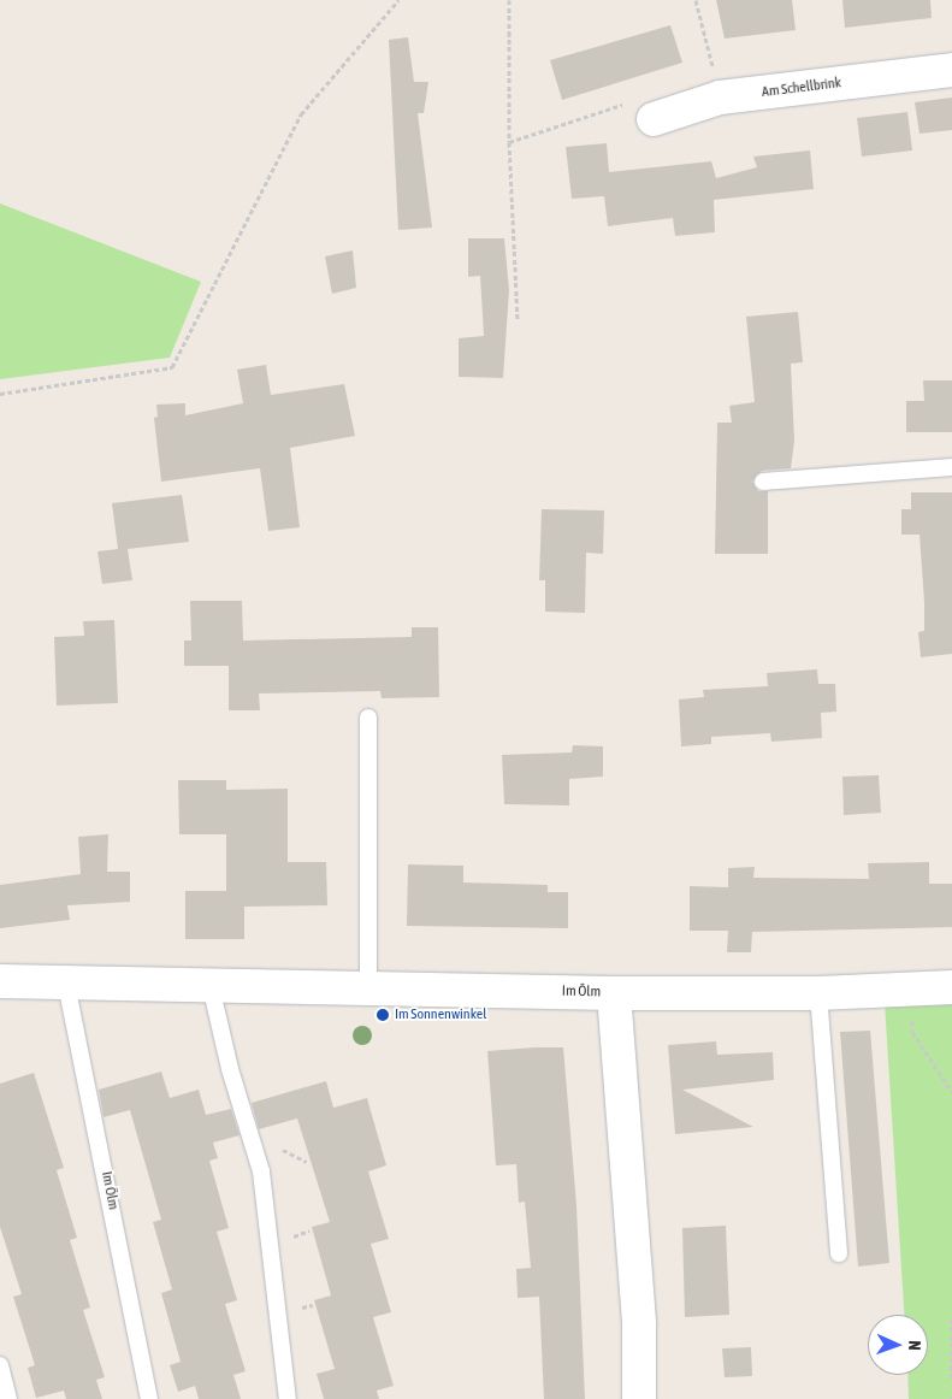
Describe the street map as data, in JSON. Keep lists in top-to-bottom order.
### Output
{
  "streets": {
    "street": ["Am Schellbrink", "Im Ölm"]
  },
  "places": ["Im Sonnenwinkel"],
  "north": "right"
}
